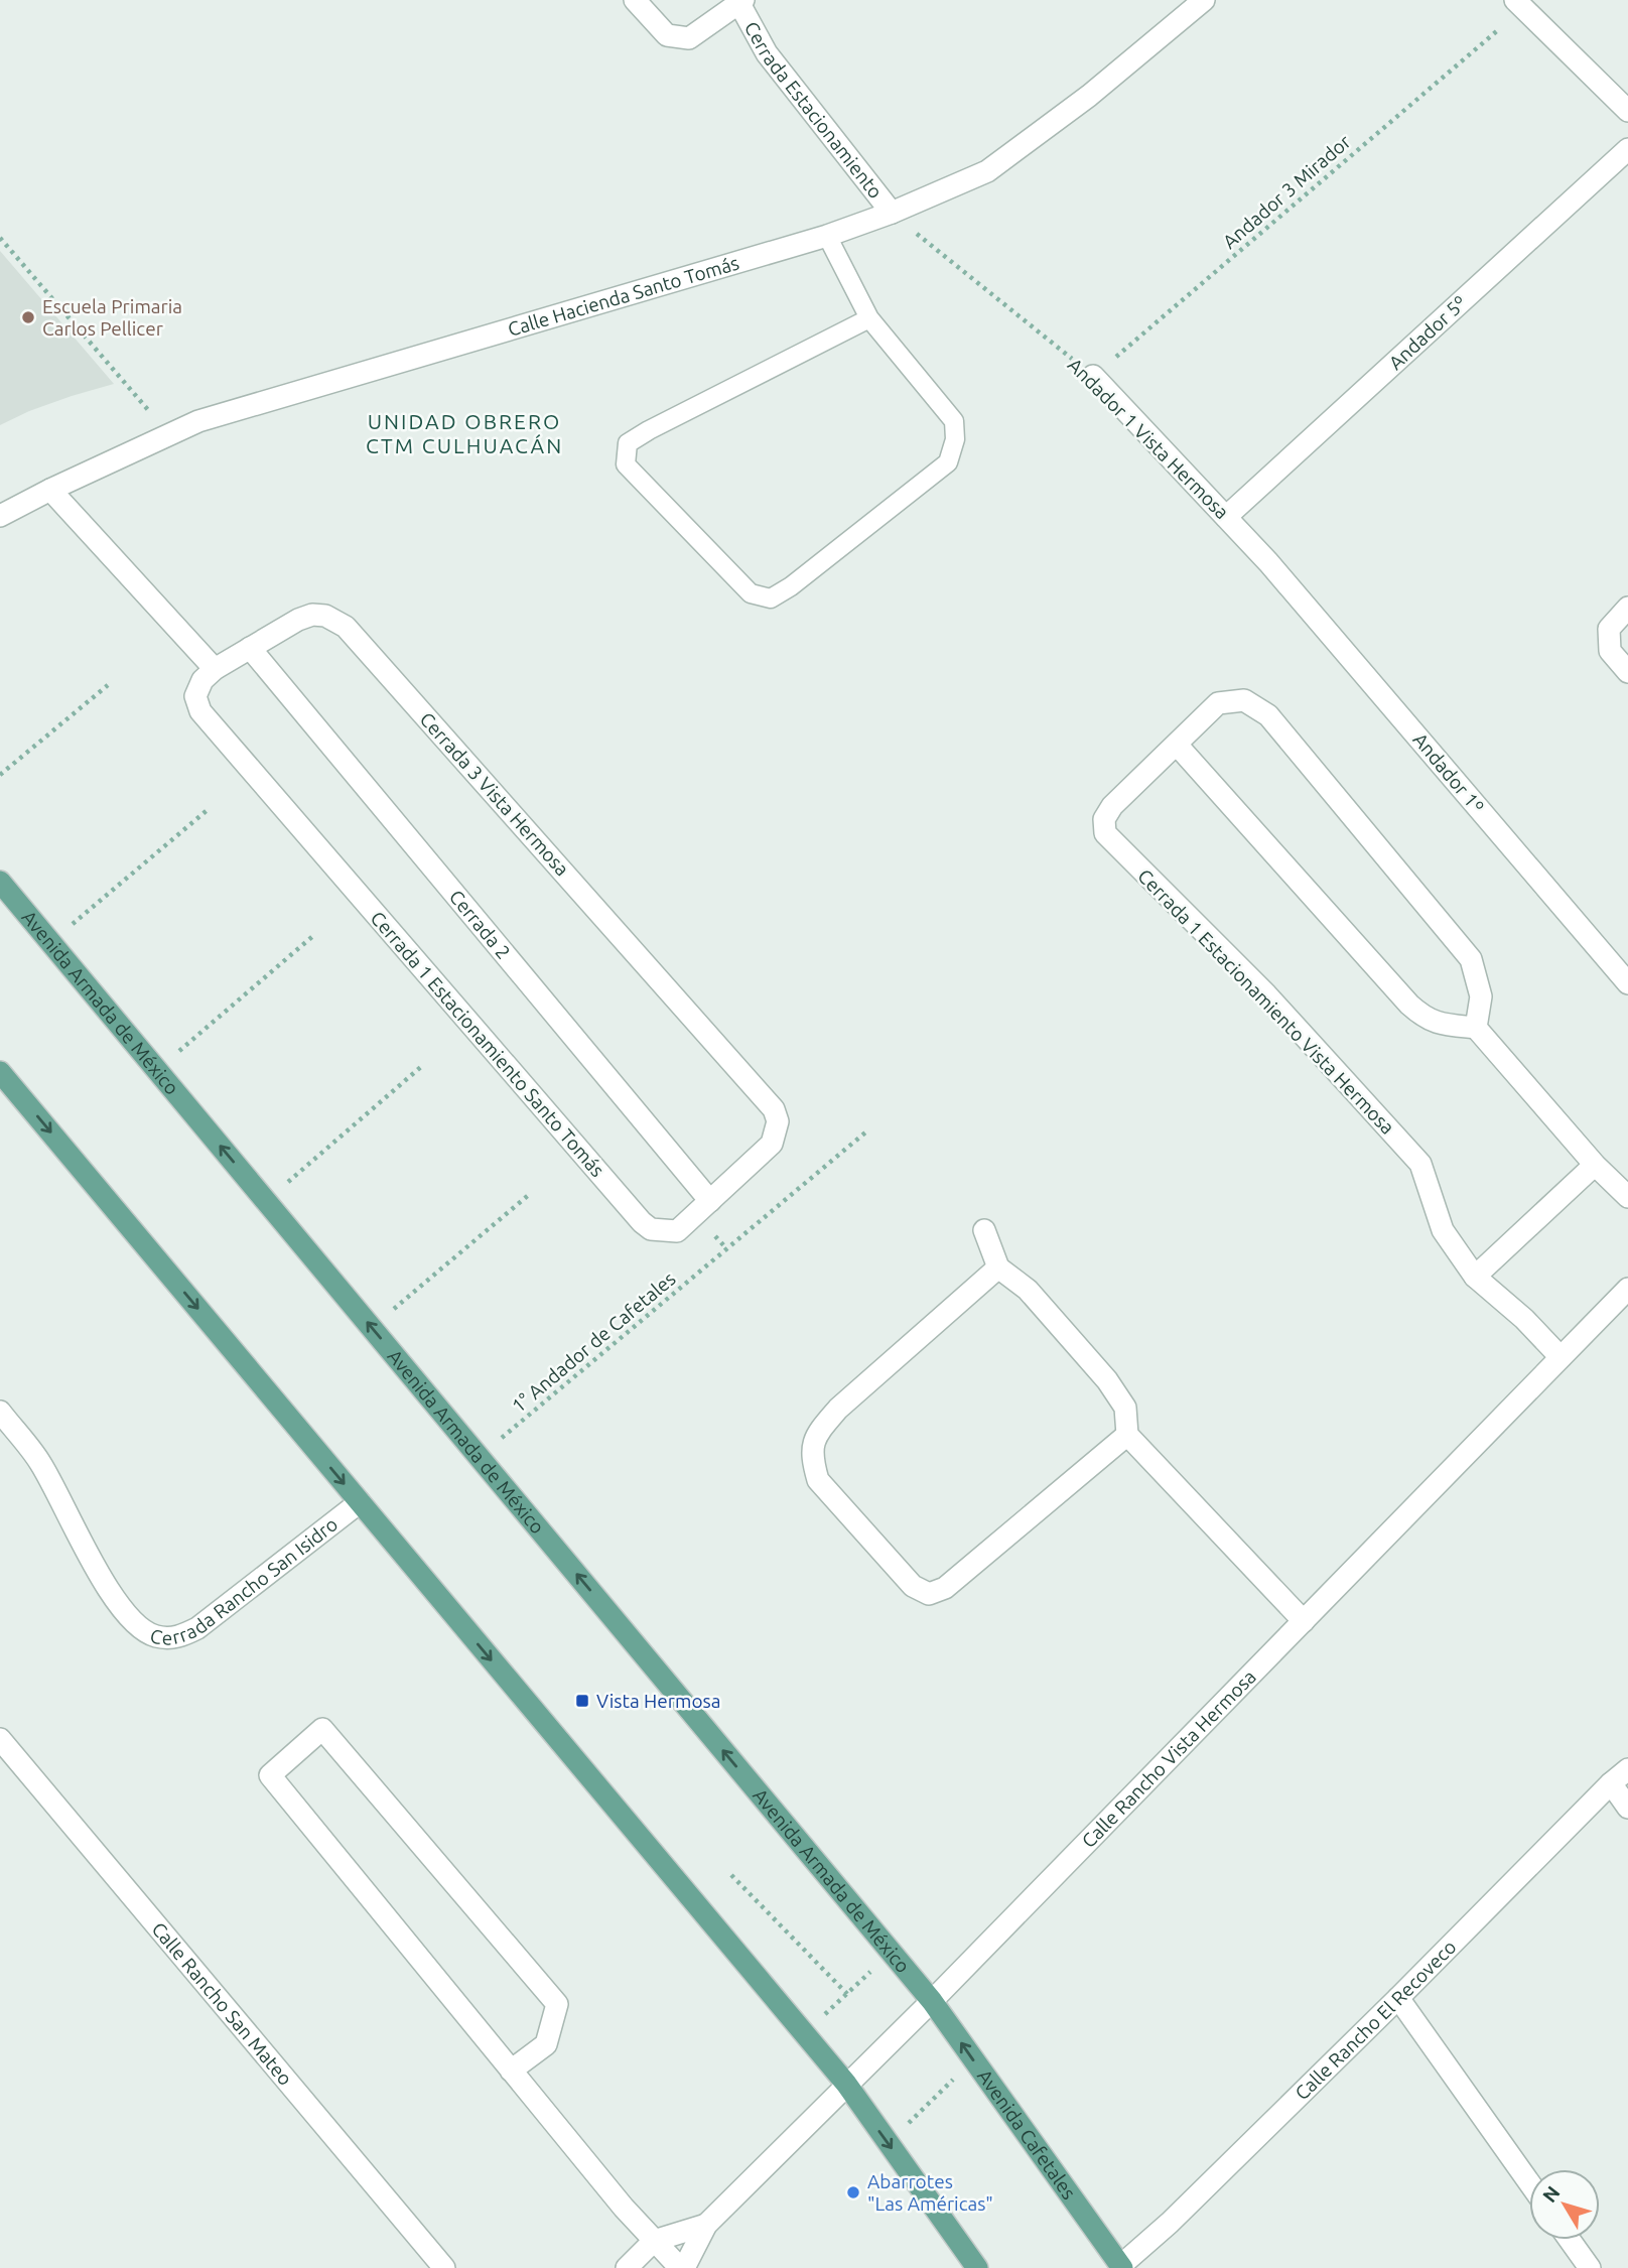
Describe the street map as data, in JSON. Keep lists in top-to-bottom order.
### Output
{
  "streets": {
    "main road": ["Avenida Armada de México", "Avenida Cafetales"],
    "street": [
      "Cerrada Estacionamiento",
      "Calle Hacienda Santo Tomás",
      "Andador 5º",
      "Andador 1 Vista Hermosa",
      "Andador 1º",
      "Cerrada 3 Vista Hermosa",
      "Cerrada 2",
      "Cerrada 1 Estacionamiento Vista Hermosa",
      "Cerrada 1 Estacionamiento Santo Tomás",
      "Cerrada Rancho San Isidro",
      "Calle Rancho Vista Hermosa",
      "Calle Rancho San Mateo",
      "Calle Rancho El Recoveco"
    ],
    "path": ["Andador 3 Mirador", "1° Andador de Cafetales"]
  },
  "crossings": [
    ["Cerrada Estacionamiento", "Calle Hacienda Santo Tomás"],
    ["Cerrada Estacionamiento", "Andador 1 Vista Hermosa"],
    ["Andador 3 Mirador", "Andador 1 Vista Hermosa"],
    ["Calle Hacienda Santo Tomás", "Andador 1 Vista Hermosa"],
    ["Andador 5º", "Andador 1 Vista Hermosa"],
    ["Andador 1 Vista Hermosa", "Andador 1º"],
    ["Cerrada 3 Vista Hermosa", "Cerrada 2"],
    ["Cerrada 3 Vista Hermosa", "Cerrada 1 Estacionamiento Santo Tomás"],
    ["Cerrada 2", "Cerrada 1 Estacionamiento Santo Tomás"],
    ["Cerrada 1 Estacionamiento Vista Hermosa", "Calle Rancho Vista Hermosa"],
    ["Avenida Armada de México", "1° Andador de Cafetales"],
    ["Avenida Armada de México", "Calle Rancho Vista Hermosa"],
    ["Avenida Armada de México", "Avenida Cafetales"],
    ["Calle Rancho Vista Hermosa", "Avenida Cafetales"],
    ["Calle Rancho El Recoveco", "Avenida Cafetales"]
  ],
  "districts": ["UNIDAD OBRERO CTM CULHUACÁN"],
  "places": {
    "other": ["Escuela Primaria Carlos Pellicer", "Abarrotes \"Las Américas\""],
    "transit": ["Vista Hermosa"]
  },
  "north": "top left"
}
